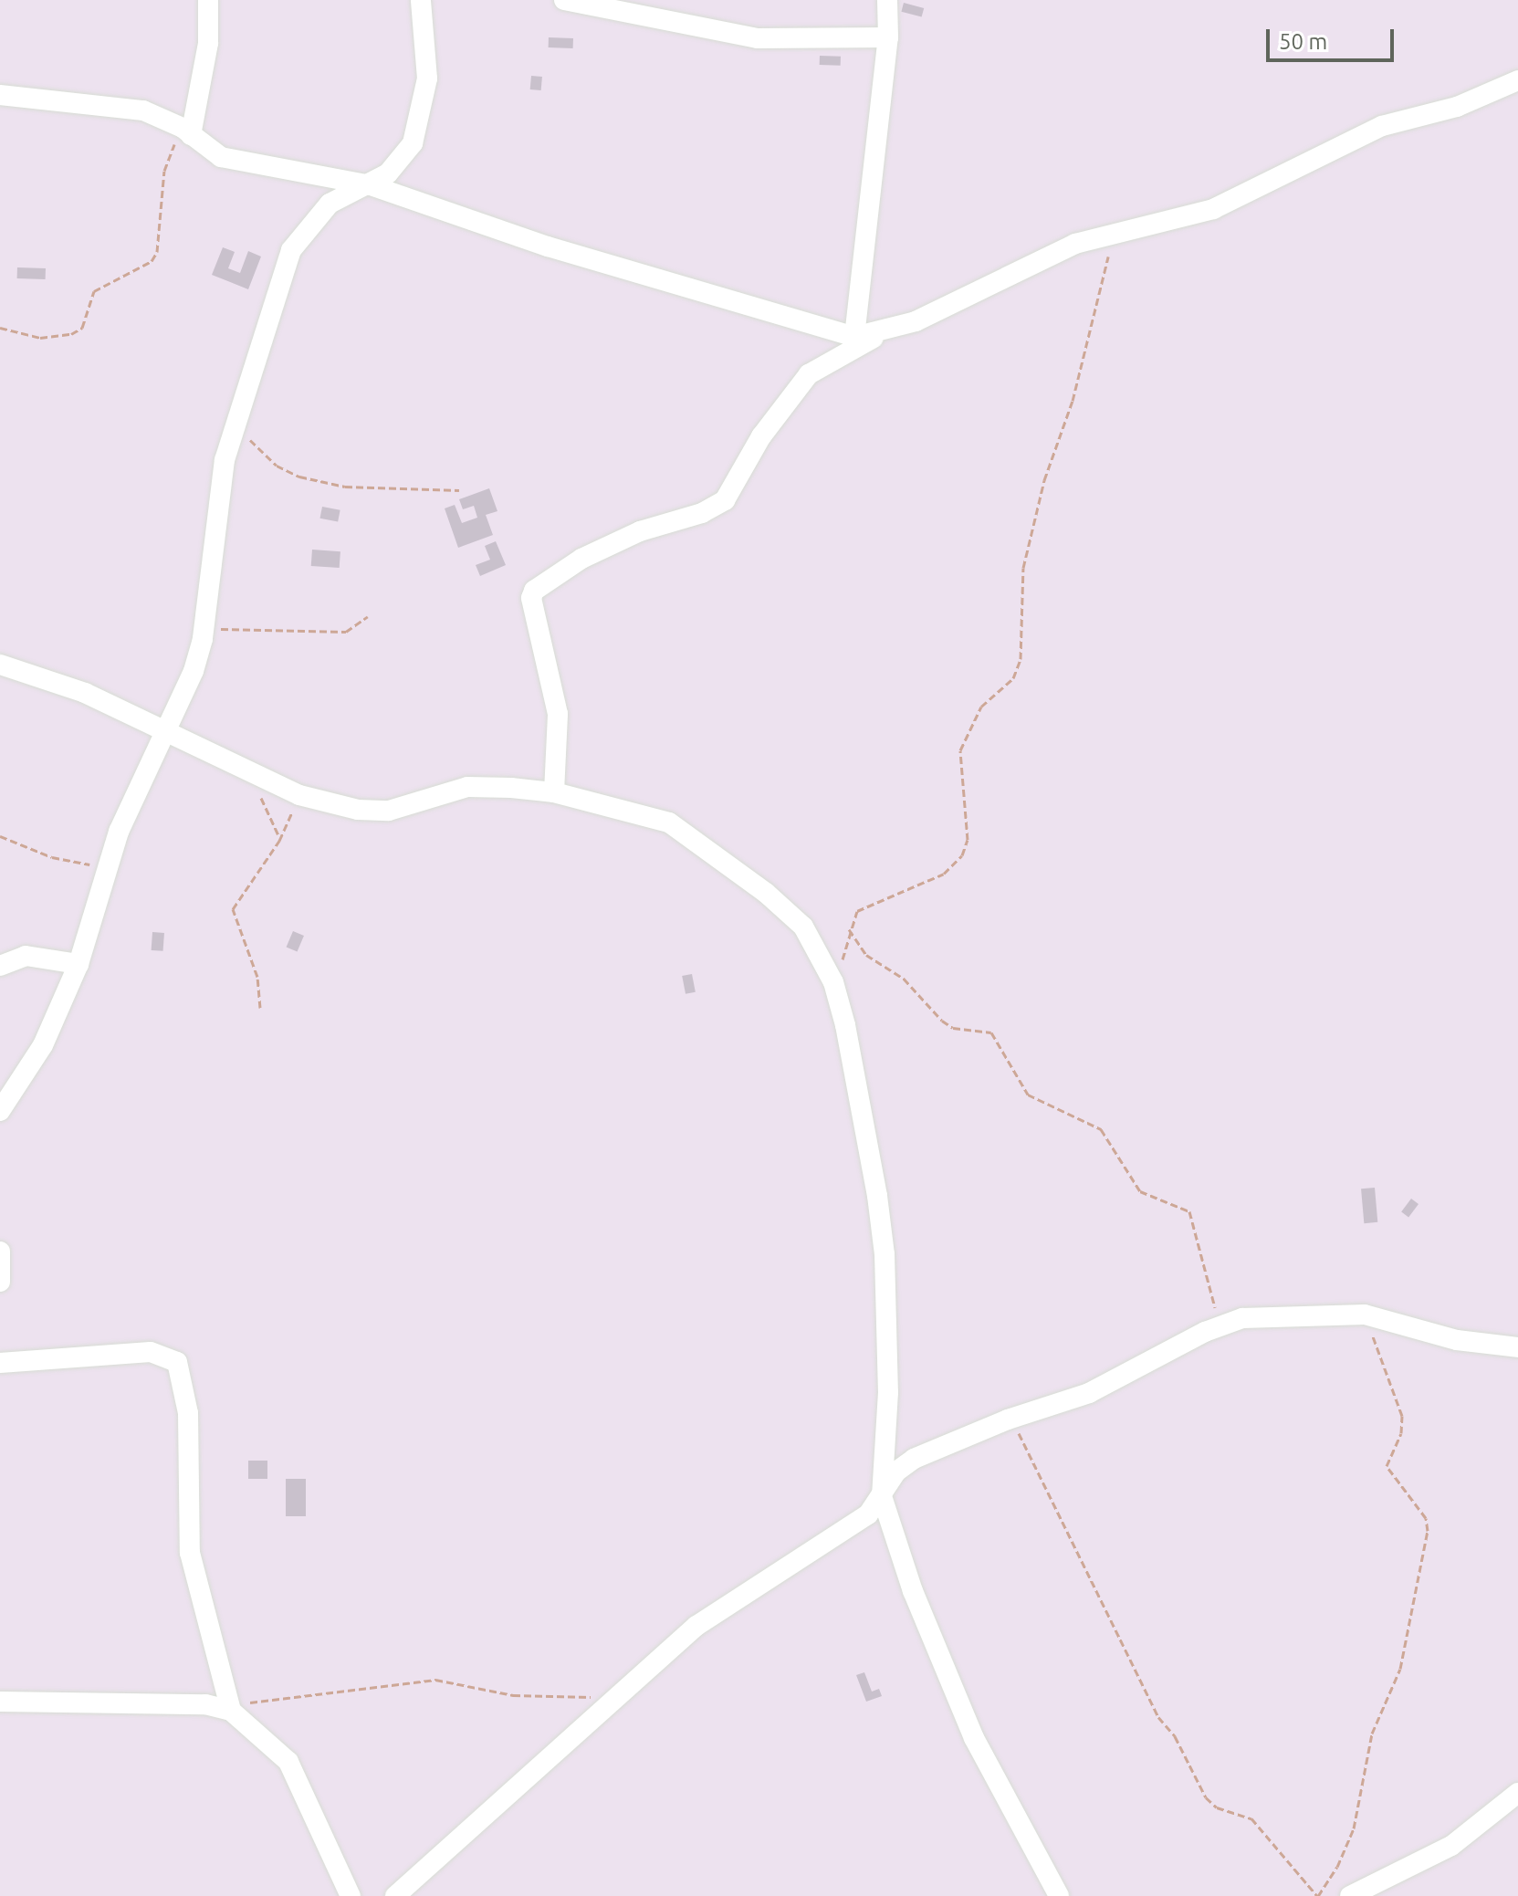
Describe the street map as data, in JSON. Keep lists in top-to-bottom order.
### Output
{
  "scale_bar": "50 m"
}
